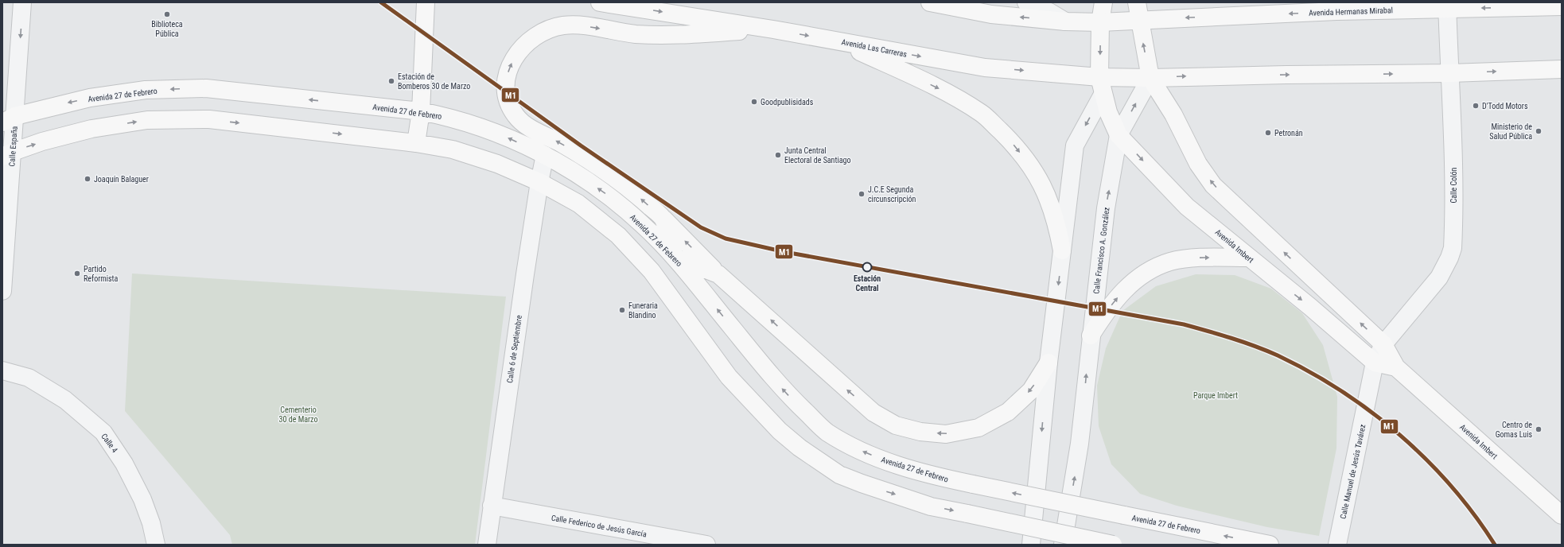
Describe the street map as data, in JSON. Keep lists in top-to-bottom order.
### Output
{
  "streets": {
    "main road": [
      "Avenida Hermanas Mirabal",
      "Avenida Las Carreras",
      "Avenida 27 de Febrero",
      "Avenida Imbert"
    ],
    "street": [
      "Calle España",
      "Calle Colón",
      "Calle Francisco A. González",
      "Calle 6 de Septiembre",
      "Calle 4",
      "Calle Manuel de Jesús Tavárez",
      "Calle Federico de Jesús García"
    ]
  },
  "crossings": [
    ["Avenida Hermanas Mirabal", "Calle Colón"],
    ["Avenida Las Carreras", "Avenida Imbert"],
    ["Avenida Las Carreras", "Calle Francisco A. González"],
    ["Avenida 27 de Febrero", "Calle España"],
    ["Avenida 27 de Febrero", "Calle 6 de Septiembre"],
    ["Calle Colón", "Avenida Imbert"],
    ["Calle Colón", "Calle Manuel de Jesús Tavárez"],
    ["Avenida Imbert", "Calle Francisco A. González"],
    ["Avenida Imbert", "Calle Manuel de Jesús Tavárez"],
    ["Calle 6 de Septiembre", "Calle Federico de Jesús García"]
  ],
  "one_way": ["Calle España"],
  "parks": ["Parque Imbert", "Cementerio 30 de Marzo"],
  "places": [
    "Biblioteca Pública",
    "Estación de Bomberos 30 de Marzo",
    "Goodpublisidads",
    "D'Todd Motors",
    "Ministerio de Salud Pública",
    "Petronán",
    "Junta Central Electoral de Santiago",
    "Joaquín Balaguer",
    "J.C.E Segunda circunscripción",
    "Estación Central",
    "Partido Reformista",
    "Funeraria Blandino",
    "Centro de Gomas Luis"
  ],
  "lines": ["transit line M1"]
}
